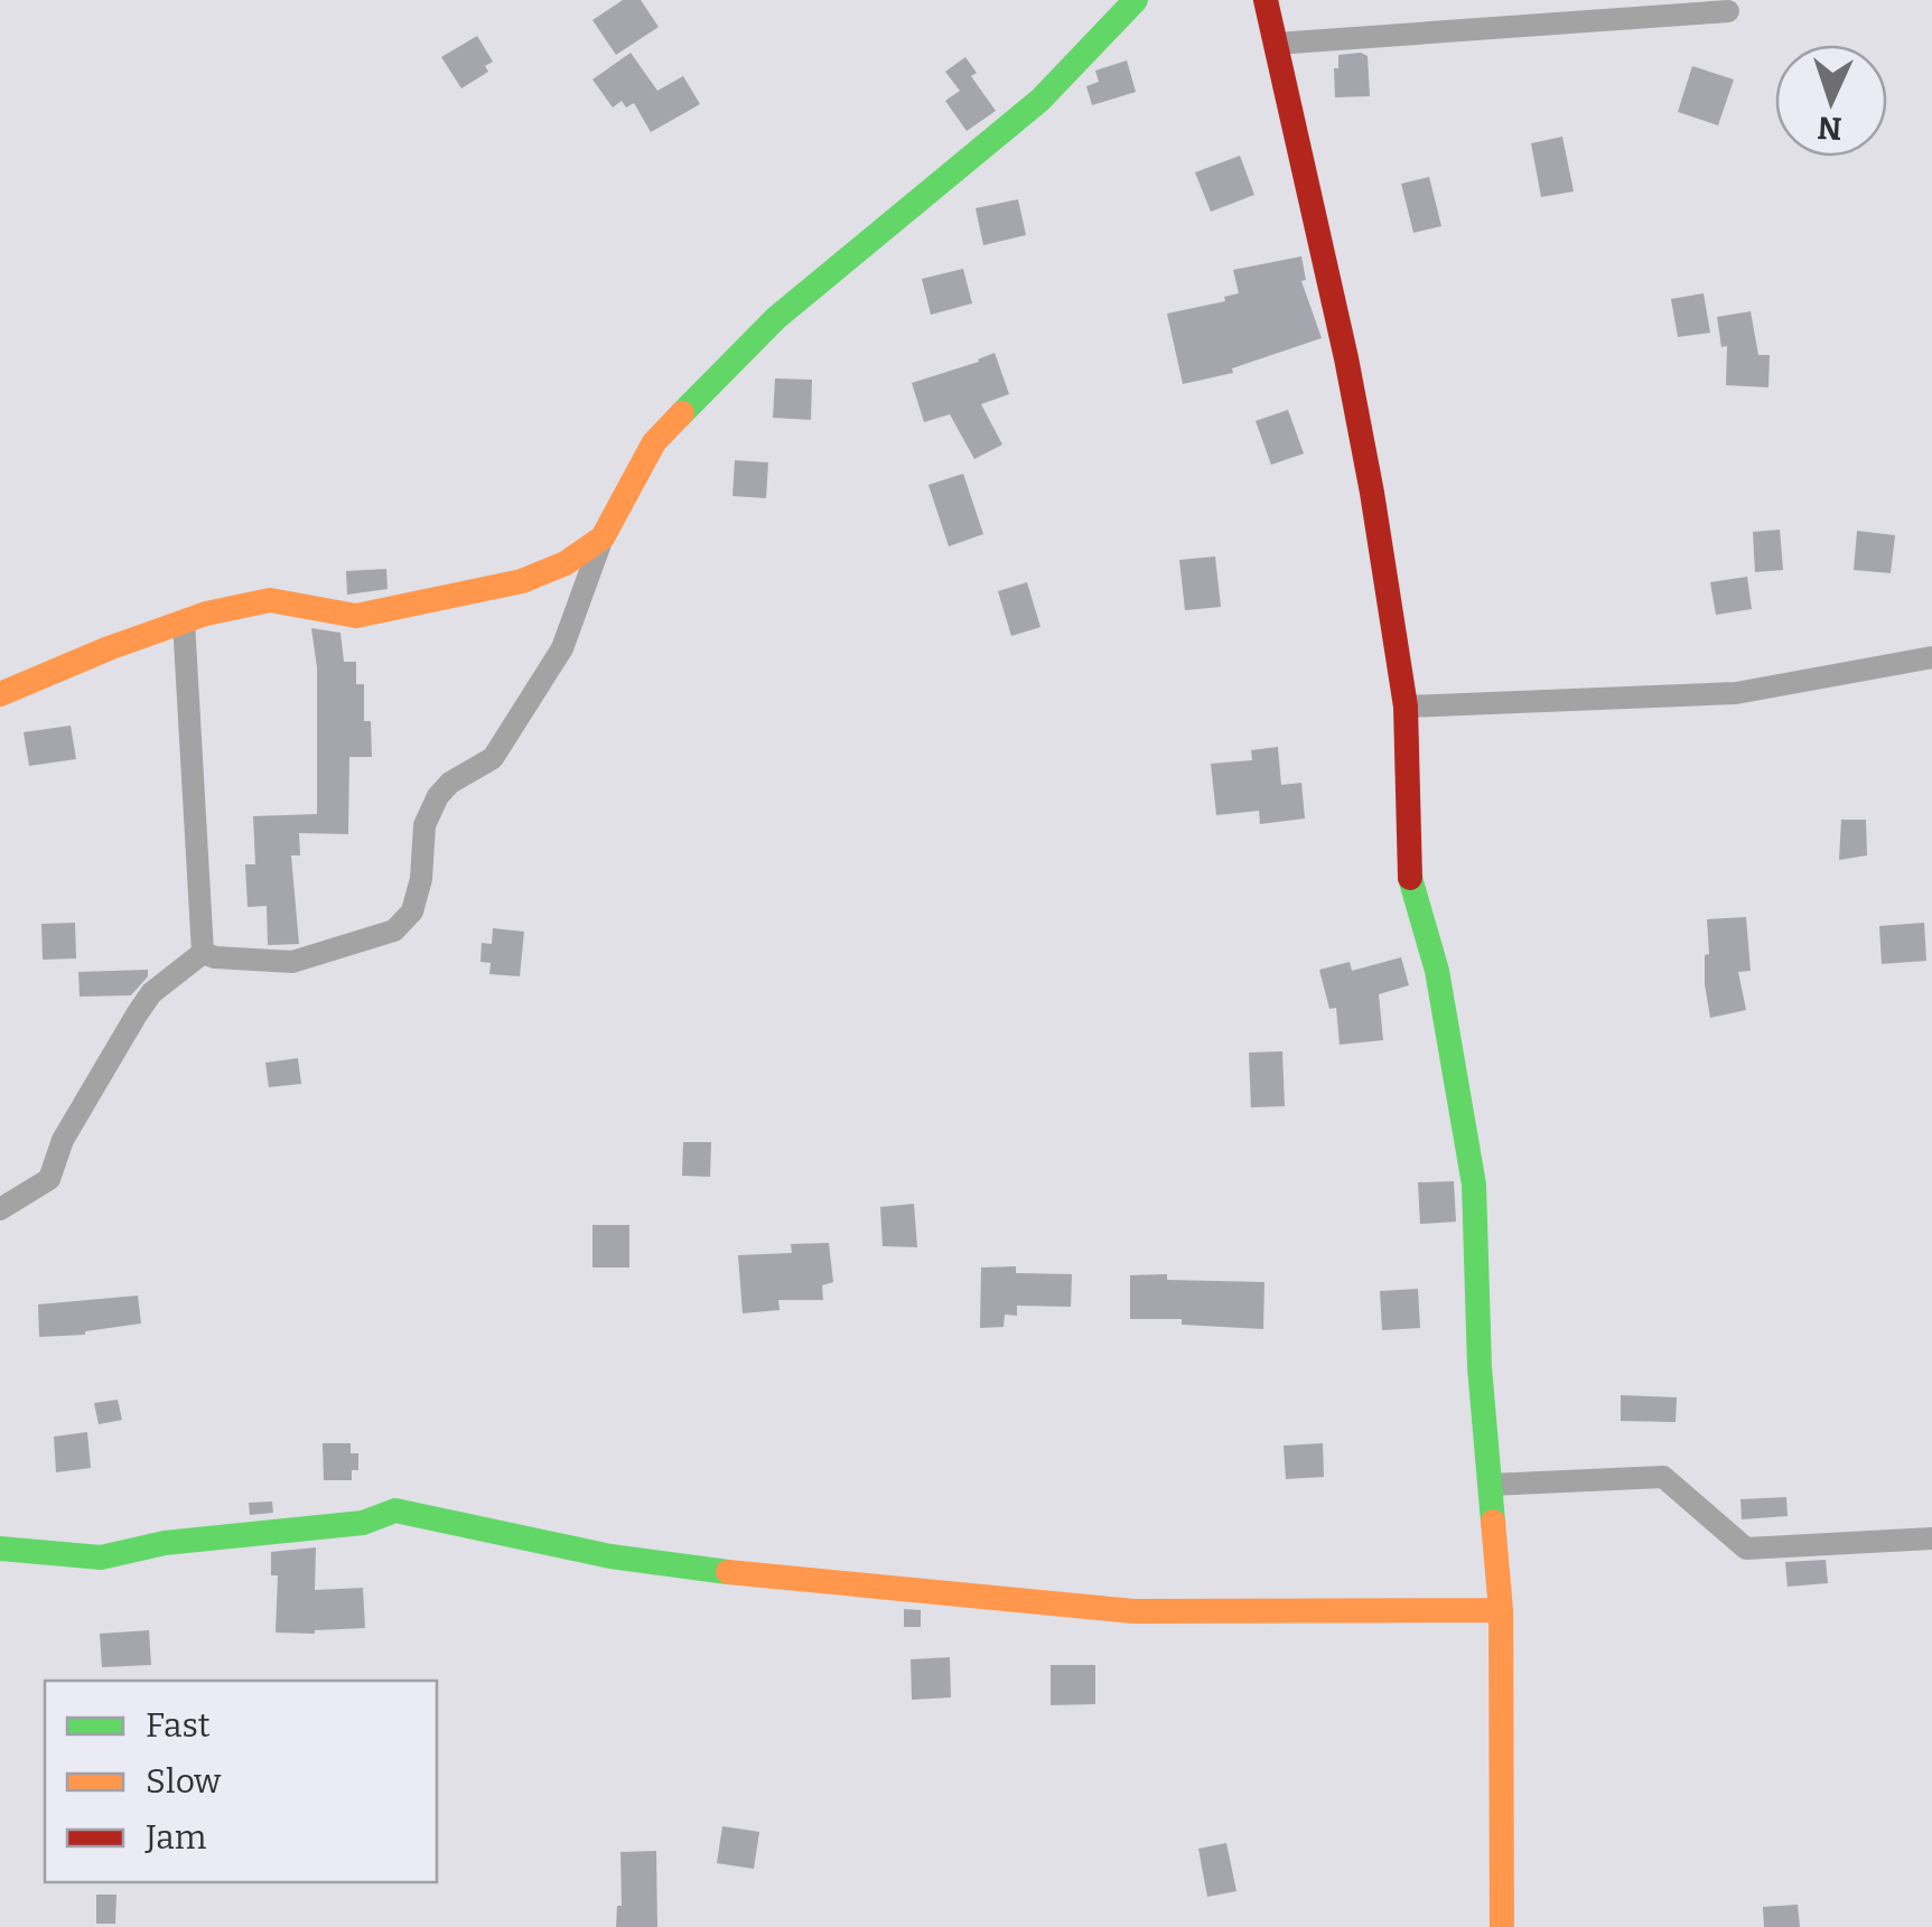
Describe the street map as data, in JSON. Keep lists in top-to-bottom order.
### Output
{
  "legend": ["Fast", "Slow", "Jam"],
  "north": "bottom"
}
